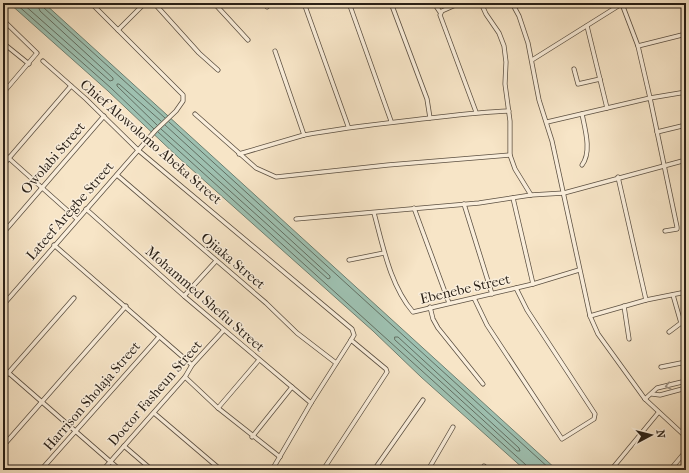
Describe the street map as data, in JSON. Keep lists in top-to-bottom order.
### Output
{
  "streets": {
    "street": [
      "Chief Alowolomo Abeka Street",
      "Owolabi Street",
      "Lateef Aregbe Street",
      "Ojiaka Street",
      "Ebenebe Street",
      "Mohammed Shefiu Street",
      "Doctor Fasheun Street",
      "Harrison Sholaja Street"
    ]
  },
  "crossings": [
    ["Chief Alowolomo Abeka Street", "Owolabi Street"],
    ["Chief Alowolomo Abeka Street", "Lateef Aregbe Street"],
    ["Lateef Aregbe Street", "Ojiaka Street"],
    ["Lateef Aregbe Street", "Mohammed Shefiu Street"],
    ["Mohammed Shefiu Street", "Doctor Fasheun Street"]
  ],
  "north": "right"
}
